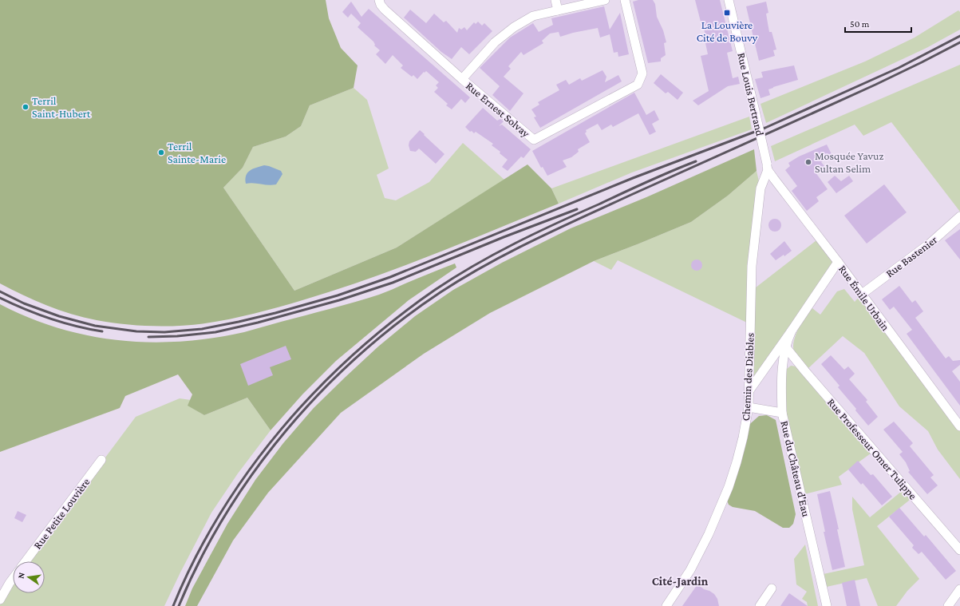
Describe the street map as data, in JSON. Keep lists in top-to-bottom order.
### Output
{
  "streets": {
    "street": [
      "Rue Louis Bertrand",
      "Rue Ernest Solvay",
      "Rue Bastenier",
      "Rue Émile Urbain",
      "Chemin des Diables",
      "Rue Professeur Omer Tulippe",
      "Rue du Château d'Eau",
      "Rue Petite Louvière"
    ]
  },
  "crossings": [
    ["Rue Louis Bertrand", "Rue Émile Urbain"],
    ["Rue Louis Bertrand", "Chemin des Diables"],
    ["Rue Bastenier", "Rue Émile Urbain"],
    ["Rue Émile Urbain", "Chemin des Diables"],
    ["Rue Professeur Omer Tulippe", "Rue du Château d'Eau"]
  ],
  "districts": ["Cité-Jardin"],
  "places": {
    "transit": ["La Louvière Cité de Bouvy"],
    "other": ["Terril Saint-Hubert", "Terril Sainte-Marie", "Mosquée Yavuz Sultan Selim"]
  },
  "scale_bar": "50 m",
  "north": "left"
}
